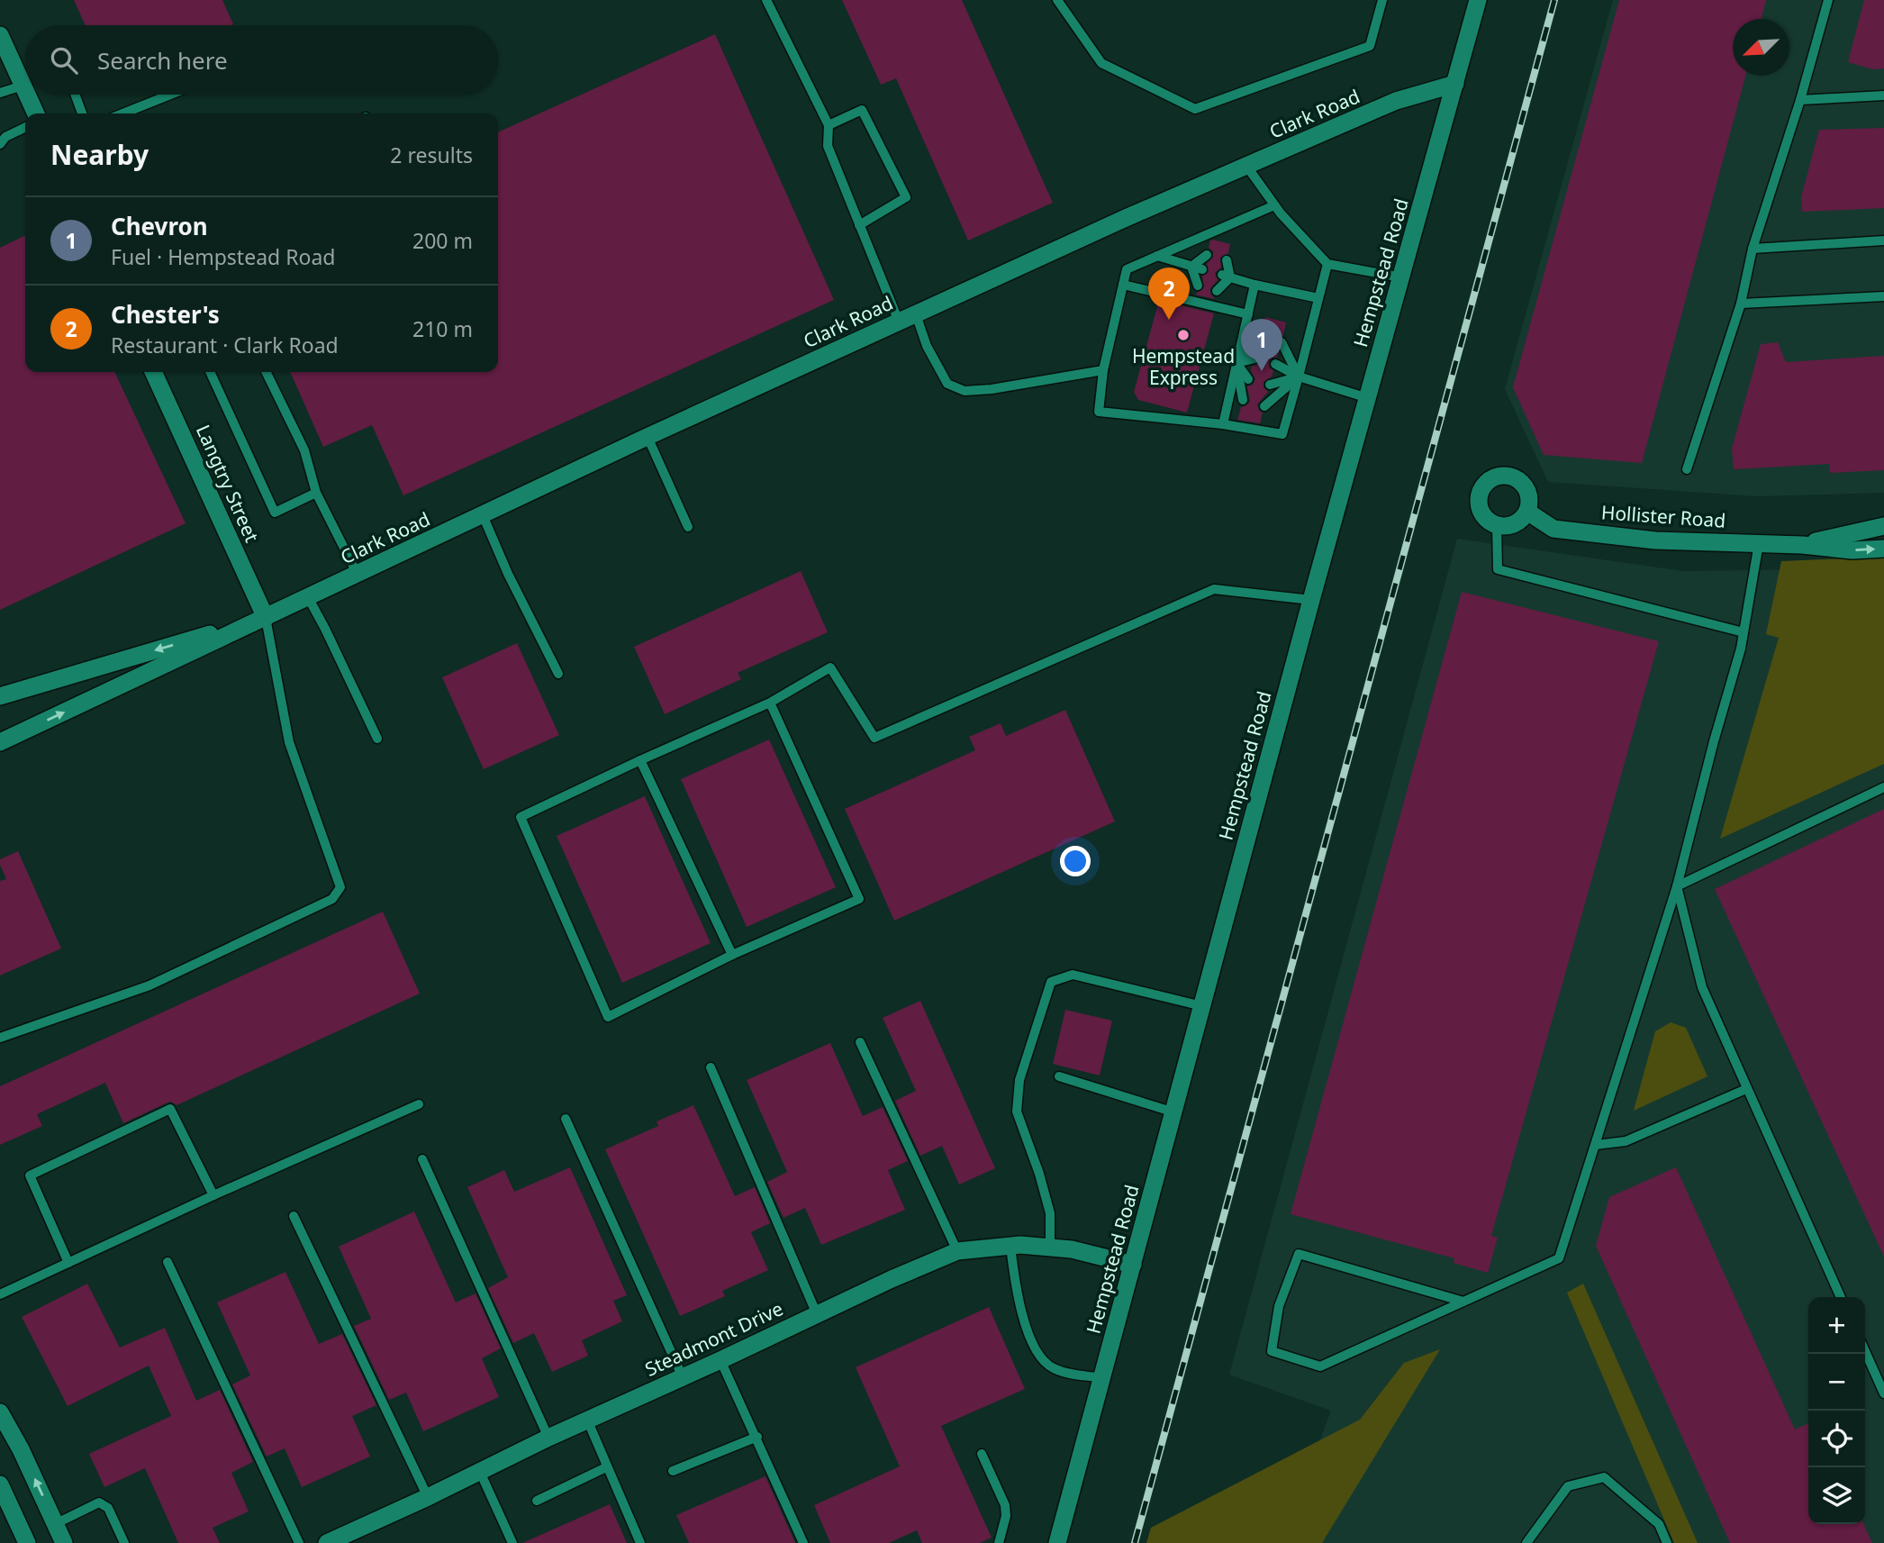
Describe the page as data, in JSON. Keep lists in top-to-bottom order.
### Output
{
  "streets": {
    "street": [
      "Clark Road",
      "Hempstead Road",
      "Langtry Street",
      "Hollister Road",
      "Steadmont Drive"
    ]
  },
  "crossings": [
    ["Clark Road", "Hempstead Road"],
    ["Clark Road", "Langtry Street"],
    ["Hempstead Road", "Steadmont Drive"]
  ],
  "places": ["Hempstead Express"],
  "north": "bottom left",
  "page": {
    "search": "Search here",
    "heading": ["Nearby", "2 results"],
    "list": [
      {
        "mark": "1",
        "name": "Chevron",
        "note": "Fuel · Hempstead Road",
        "value": "200 m"
      },
      {
        "mark": "2",
        "name": "Chester's",
        "note": "Restaurant · Clark Road",
        "value": "210 m"
      }
    ],
    "pins": ["2", "1"],
    "map_buttons": ["+", "−"]
  }
}
